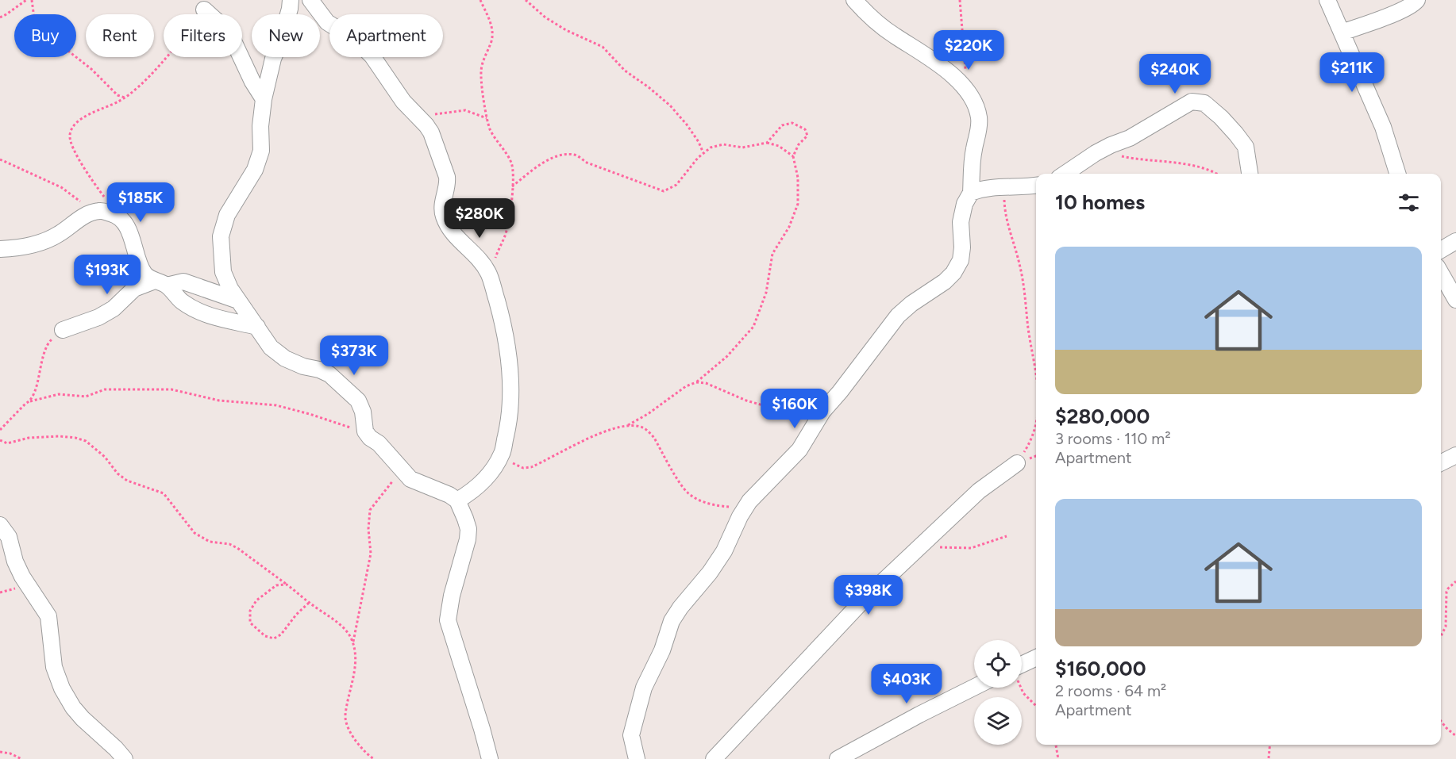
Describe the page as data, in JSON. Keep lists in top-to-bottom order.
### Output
{
  "page": {
    "chip": [
      "Buy",
      "Rent",
      "Filters",
      "New",
      "Apartment"
    ],
    "price": [
      "$220K",
      "$211K",
      "$240K",
      "$185K",
      "$280K",
      "$193K",
      "$373K",
      "$160K",
      "$398K",
      "$403K"
    ],
    "heading": "10 homes",
    "list": [
      {
        "name": "$280,000",
        "note": "3 rooms · 110 m² · Apartment"
      },
      {
        "name": "$160,000",
        "note": "2 rooms · 64 m² · Apartment"
      }
    ]
  }
}
